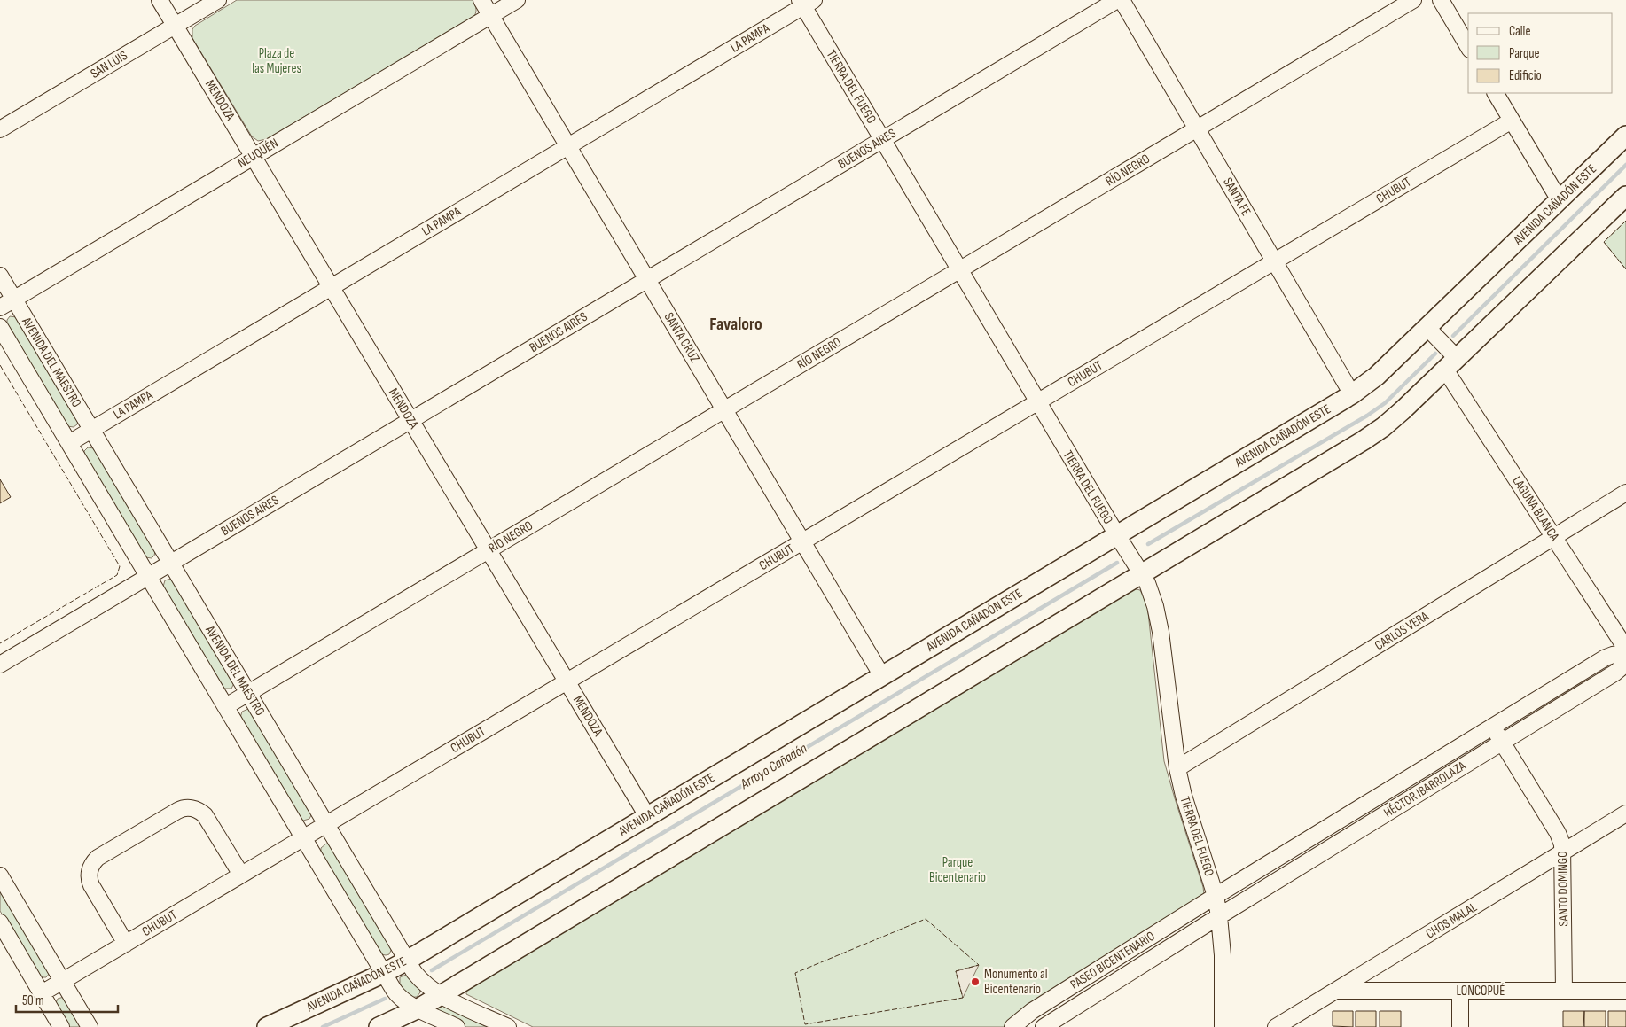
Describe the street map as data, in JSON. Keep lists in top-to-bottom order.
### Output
{
  "streets": {
    "main road": ["AVENIDA CAÑADÓN ESTE"],
    "street": [
      "LA PAMPA",
      "SAN LUIS",
      "TIERRA DEL FUEGO",
      "MENDOZA",
      "BUENOS AIRES",
      "NEUQUÉN",
      "RÍO NEGRO",
      "CHUBUT",
      "SANTA FE",
      "SANTA CRUZ",
      "AVENIDA DEL MAESTRO",
      "LAGUNA BLANCA",
      "CARLOS VERA",
      "HÉCTOR IBARROLAZA",
      "SANTO DOMINGO",
      "CHOS MALAL",
      "PASEO BICENTENARIO",
      "LONCOPUÉ"
    ]
  },
  "crossings": [
    ["LA PAMPA", "TIERRA DEL FUEGO"],
    ["LA PAMPA", "MENDOZA"],
    ["LA PAMPA", "SANTA CRUZ"],
    ["LA PAMPA", "AVENIDA DEL MAESTRO"],
    ["SAN LUIS", "MENDOZA"],
    ["TIERRA DEL FUEGO", "BUENOS AIRES"],
    ["TIERRA DEL FUEGO", "RÍO NEGRO"],
    ["TIERRA DEL FUEGO", "CHUBUT"],
    ["TIERRA DEL FUEGO", "AVENIDA CAÑADÓN ESTE"],
    ["TIERRA DEL FUEGO", "CARLOS VERA"],
    ["TIERRA DEL FUEGO", "HÉCTOR IBARROLAZA"],
    ["TIERRA DEL FUEGO", "PASEO BICENTENARIO"],
    ["MENDOZA", "BUENOS AIRES"],
    ["MENDOZA", "NEUQUÉN"],
    ["MENDOZA", "RÍO NEGRO"],
    ["MENDOZA", "CHUBUT"],
    ["MENDOZA", "AVENIDA CAÑADÓN ESTE"],
    ["BUENOS AIRES", "SANTA CRUZ"],
    ["BUENOS AIRES", "AVENIDA DEL MAESTRO"],
    ["NEUQUÉN", "SANTA CRUZ"],
    ["NEUQUÉN", "AVENIDA DEL MAESTRO"],
    ["RÍO NEGRO", "SANTA FE"],
    ["RÍO NEGRO", "SANTA CRUZ"],
    ["RÍO NEGRO", "AVENIDA DEL MAESTRO"],
    ["CHUBUT", "SANTA FE"],
    ["CHUBUT", "SANTA CRUZ"],
    ["CHUBUT", "AVENIDA DEL MAESTRO"],
    ["SANTA FE", "AVENIDA CAÑADÓN ESTE"],
    ["AVENIDA CAÑADÓN ESTE", "SANTA CRUZ"],
    ["AVENIDA CAÑADÓN ESTE", "AVENIDA DEL MAESTRO"],
    ["AVENIDA CAÑADÓN ESTE", "LAGUNA BLANCA"],
    ["LAGUNA BLANCA", "CARLOS VERA"],
    ["HÉCTOR IBARROLAZA", "SANTO DOMINGO"],
    ["HÉCTOR IBARROLAZA", "PASEO BICENTENARIO"],
    ["SANTO DOMINGO", "CHOS MALAL"],
    ["SANTO DOMINGO", "LONCOPUÉ"],
    ["CHOS MALAL", "LONCOPUÉ"]
  ],
  "districts": ["Favaloro"],
  "water": ["Arroyo Cañadón"],
  "parks": ["Plaza de las Mujeres", "Parque Bicentenario"],
  "places": ["Monumento al Bicentenario"],
  "legend": ["Calle", "Parque", "Edificio"],
  "scale_bar": "50 m"
}
